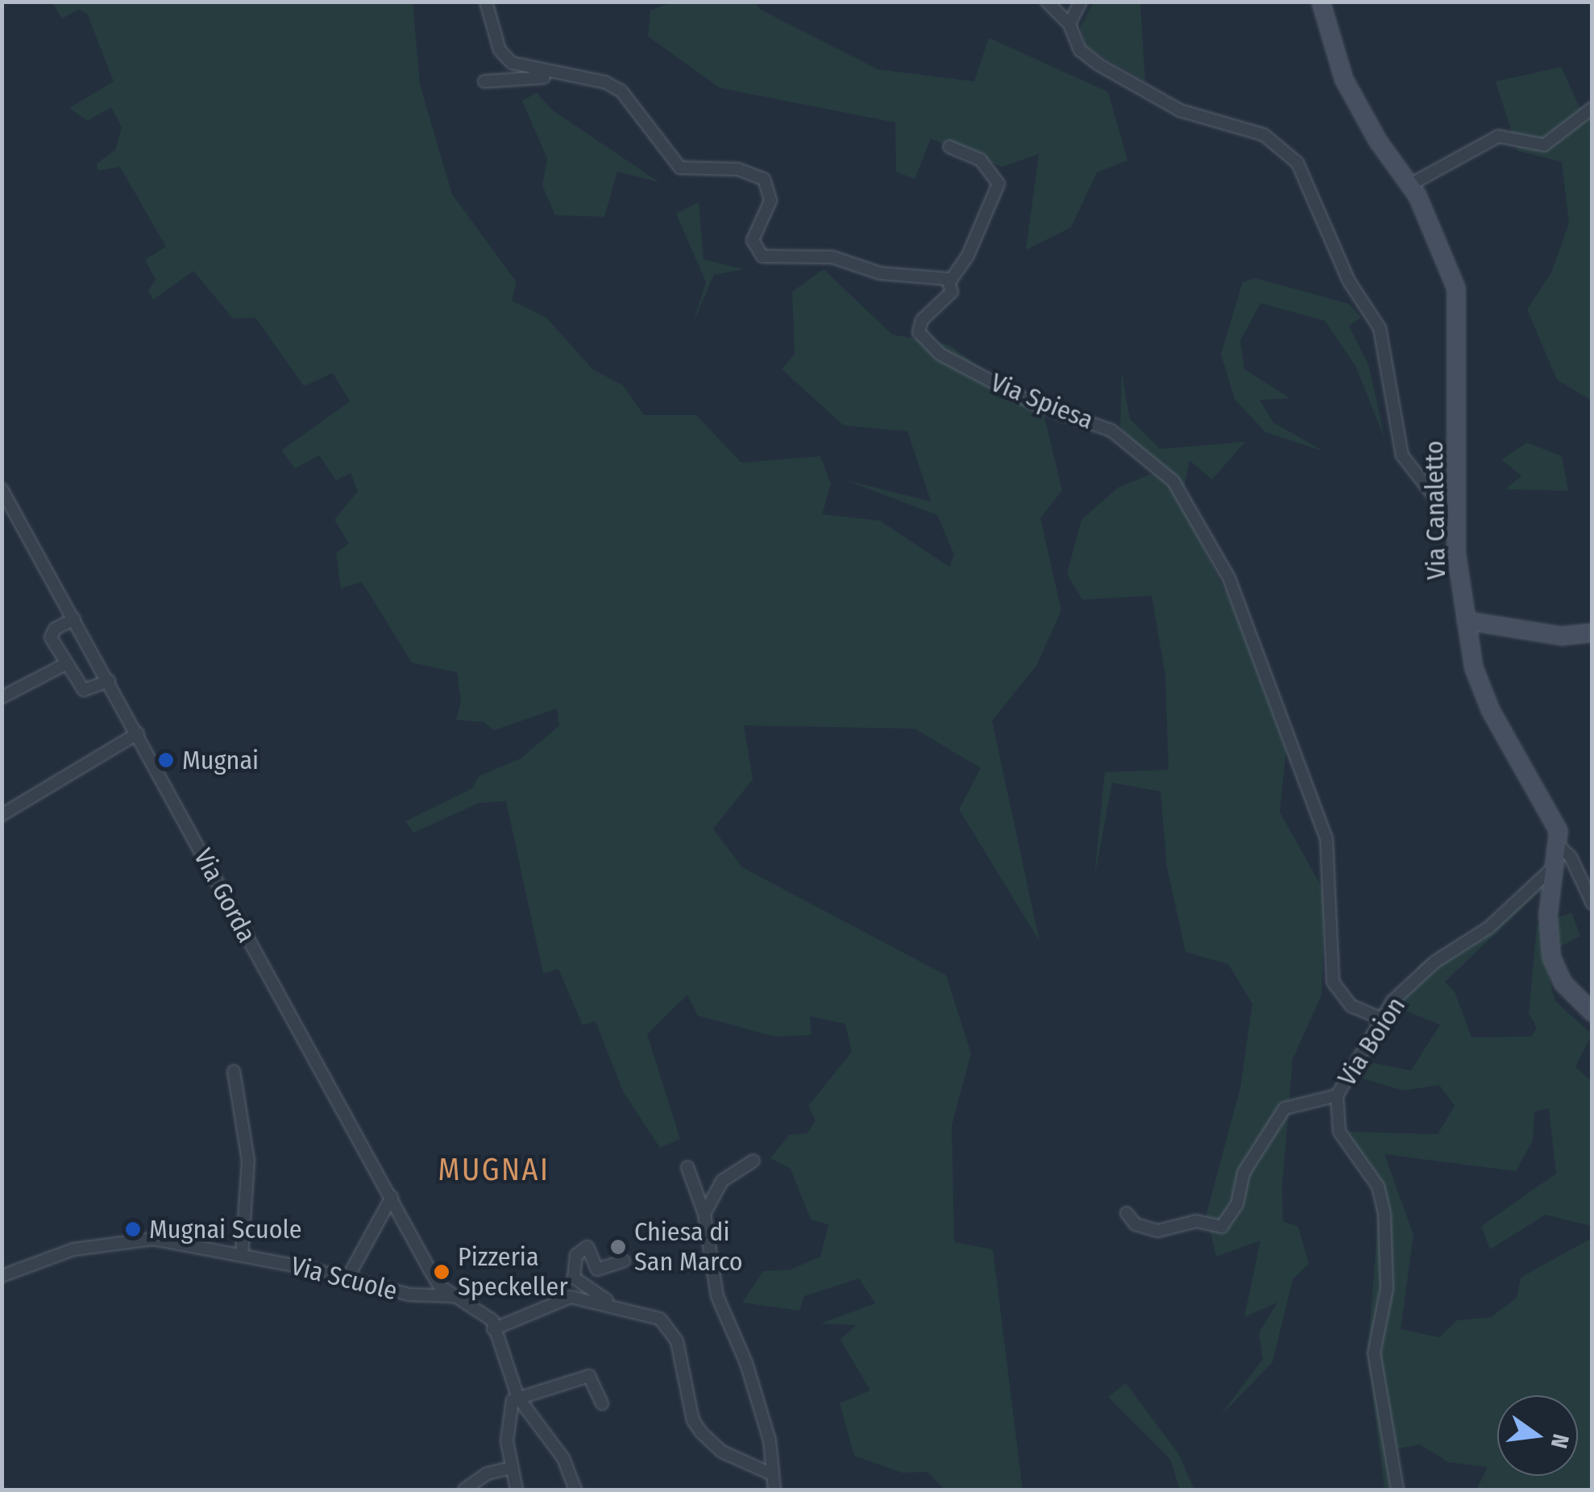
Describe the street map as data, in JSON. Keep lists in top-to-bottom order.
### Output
{
  "streets": {
    "street": [
      "Via Spiesa",
      "Via Canaletto",
      "Via Gorda",
      "Via Boion",
      "Via Scuole"
    ]
  },
  "crossings": [
    ["Via Spiesa", "Via Boion"],
    ["Via Canaletto", "Via Boion"],
    ["Via Gorda", "Via Scuole"]
  ],
  "districts": ["MUGNAI"],
  "places": [
    "Mugnai",
    "Mugnai Scuole",
    "Chiesa di San Marco",
    "Pizzeria Speckeller"
  ],
  "north": "right"
}
